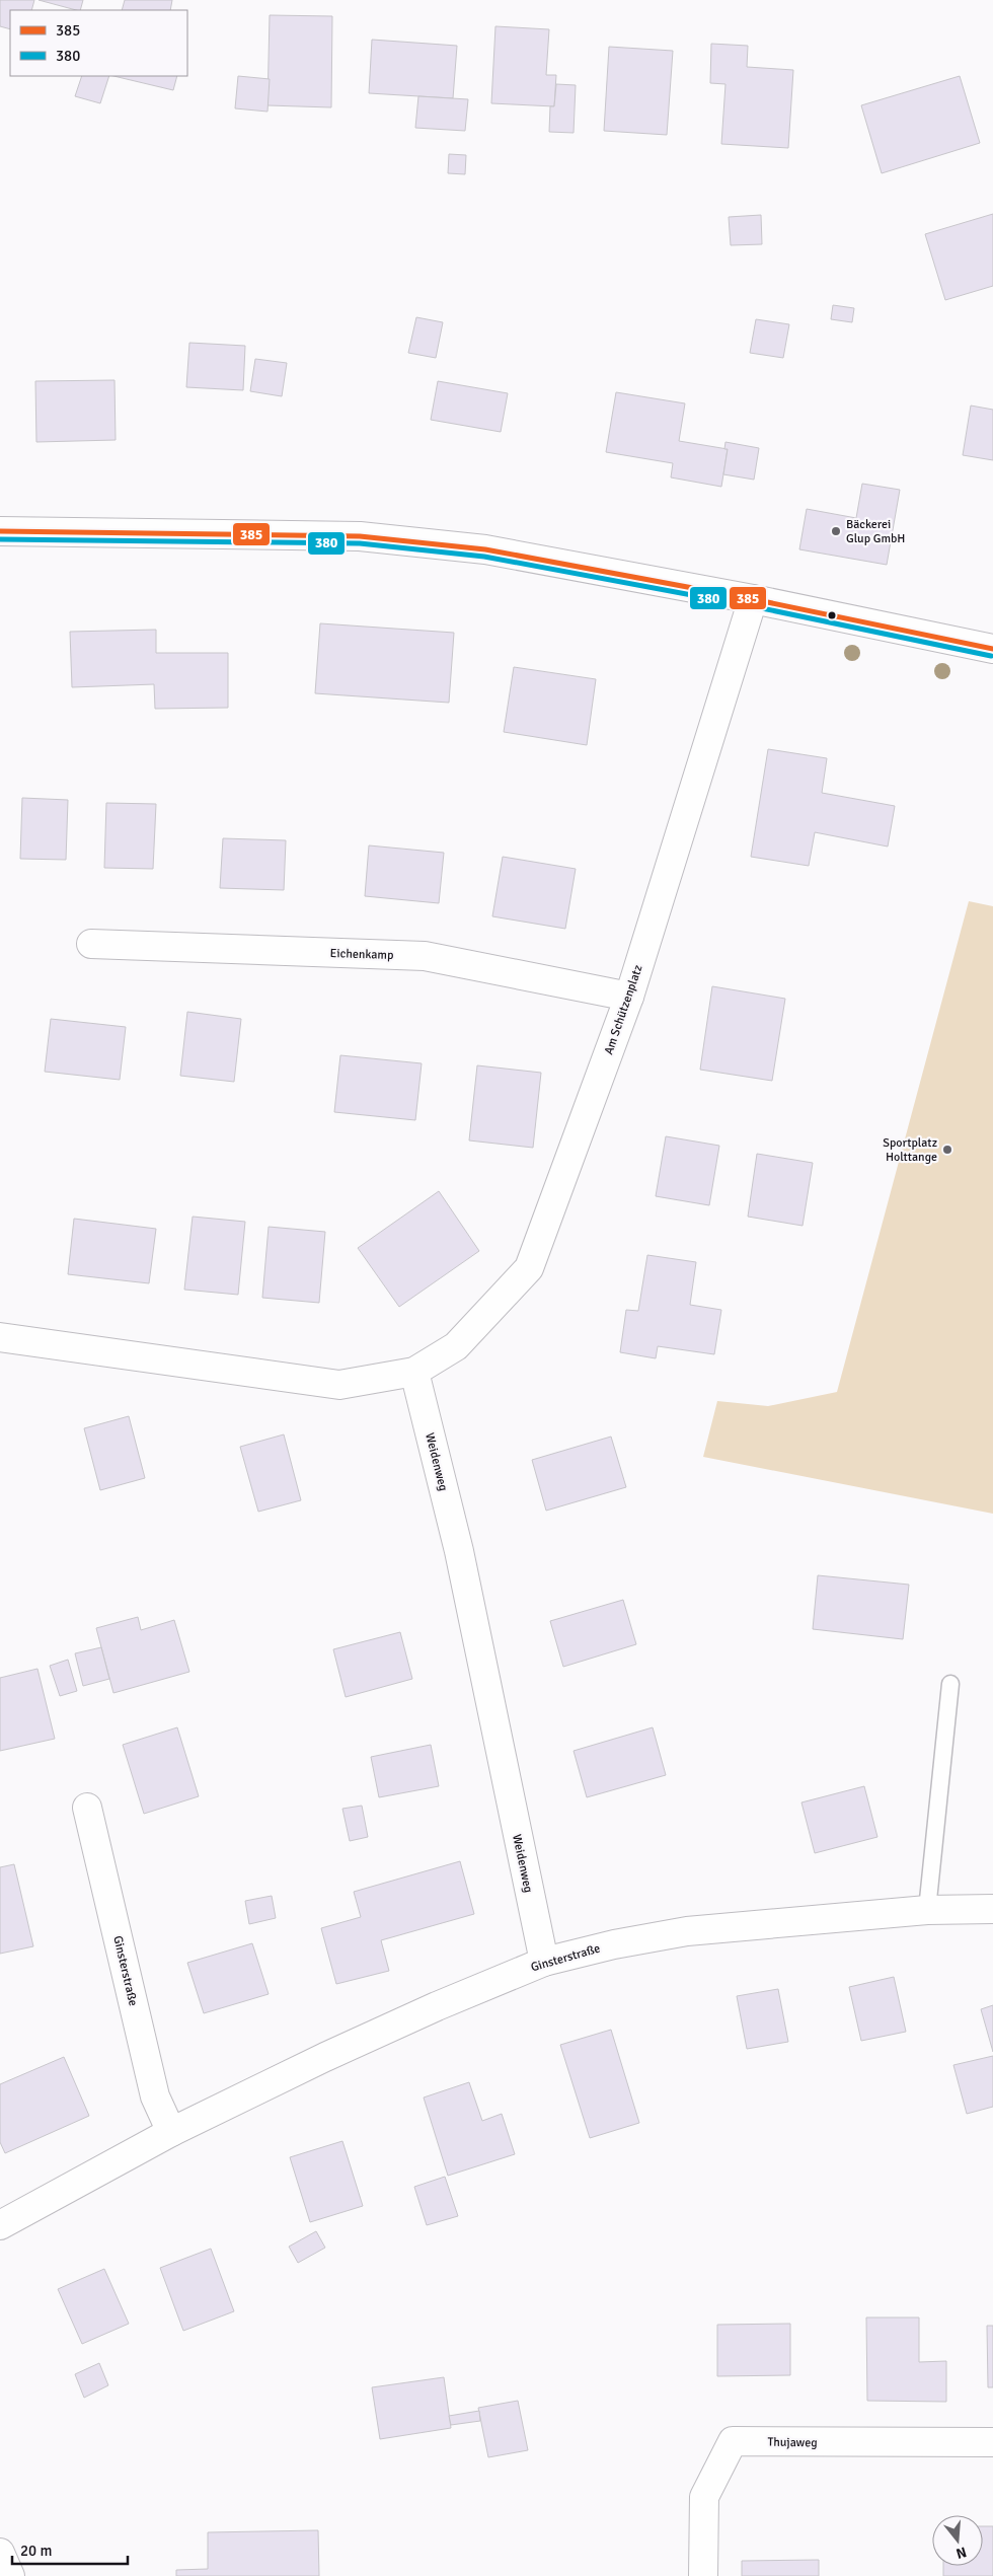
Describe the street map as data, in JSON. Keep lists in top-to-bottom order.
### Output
{
  "streets": {
    "street": [
      "Eichenkamp",
      "Am Schützenplatz",
      "Weidenweg",
      "Ginsterstraße",
      "Thujaweg"
    ]
  },
  "crossings": [
    ["Eichenkamp", "Am Schützenplatz"],
    ["Am Schützenplatz", "Weidenweg"],
    ["Weidenweg", "Ginsterstraße"]
  ],
  "places": ["Bäckerei Glup GmbH", "Sportplatz Holttange"],
  "lines": ["transit line 385", "transit line 380"],
  "legend": ["385", "380"],
  "scale_bar": "20 m",
  "north": "bottom"
}
